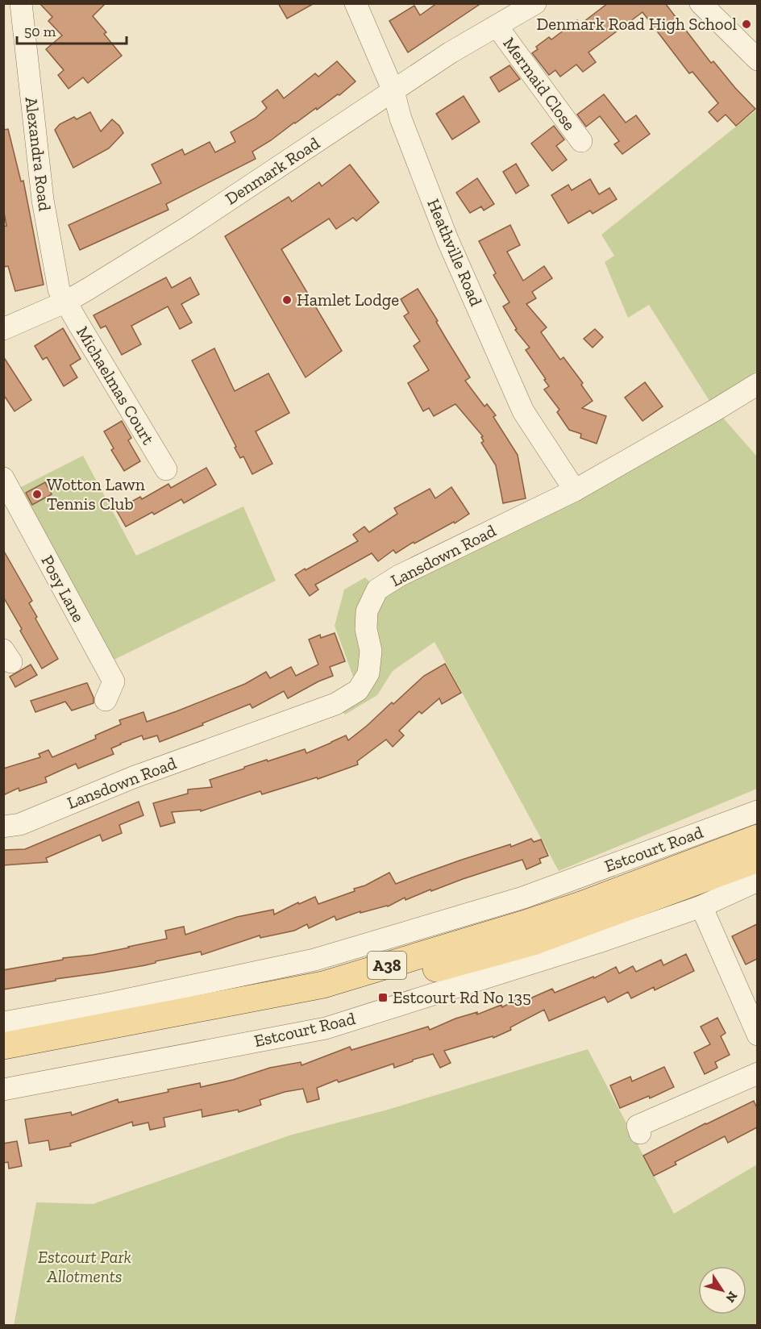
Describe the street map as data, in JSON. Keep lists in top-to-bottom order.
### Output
{
  "streets": {
    "main road": ["Estcourt Road", "A38"],
    "street": [
      "Mermaid Close",
      "Alexandra Road",
      "Denmark Road",
      "Heathville Road",
      "Michaelmas Court",
      "Lansdown Road",
      "Posy Lane"
    ]
  },
  "crossings": [
    ["Mermaid Close", "Denmark Road"],
    ["Alexandra Road", "Denmark Road"],
    ["Alexandra Road", "Michaelmas Court"],
    ["Denmark Road", "Heathville Road"],
    ["Denmark Road", "Michaelmas Court"],
    ["Heathville Road", "Lansdown Road"]
  ],
  "parks": ["Estcourt Park Allotments"],
  "places": {
    "other": ["Denmark Road High School", "Hamlet Lodge", "Wotton Lawn Tennis Club"],
    "transit": ["Estcourt Rd No 135"]
  },
  "scale_bar": "50 m",
  "north": "bottom right"
}
